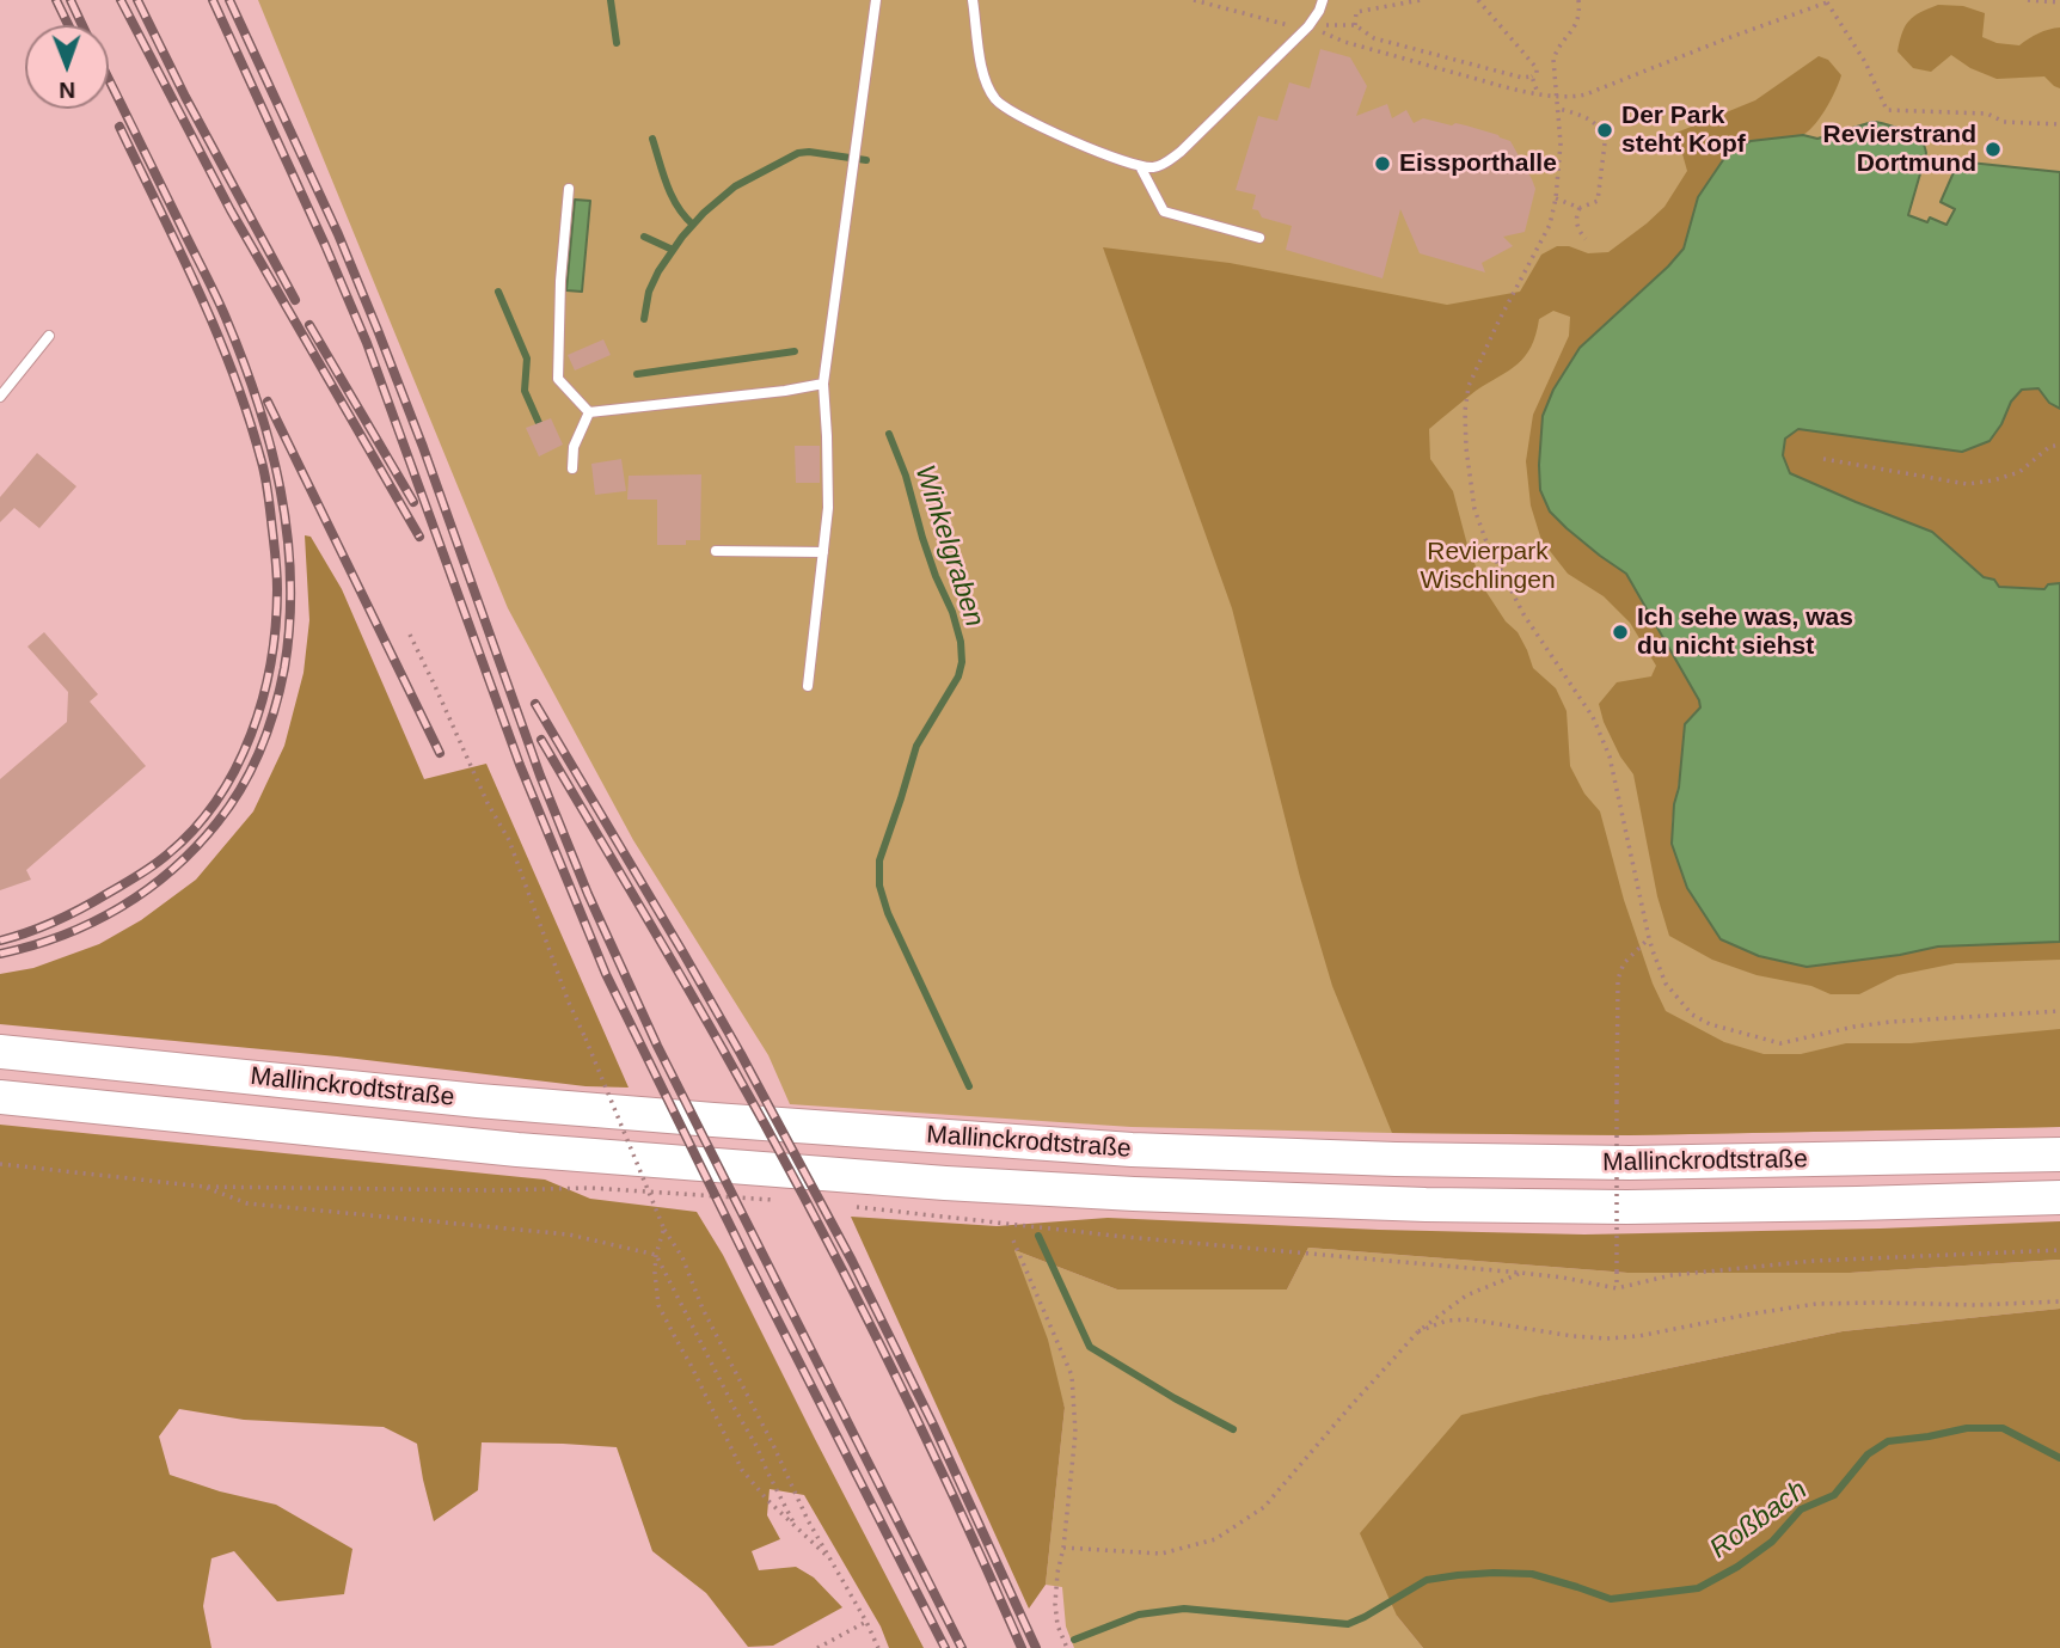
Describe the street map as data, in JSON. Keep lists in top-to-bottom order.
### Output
{
  "streets": {
    "highway": ["Mallinckrodtstraße"]
  },
  "water": ["Winkelgraben", "Roßbach"],
  "parks": ["Revierpark Wischlingen"],
  "places": [
    "Der Park steht Kopf",
    "Revierstrand Dortmund",
    "Eissporthalle",
    "Ich sehe was, was du nicht siehst"
  ],
  "north": "bottom"
}
